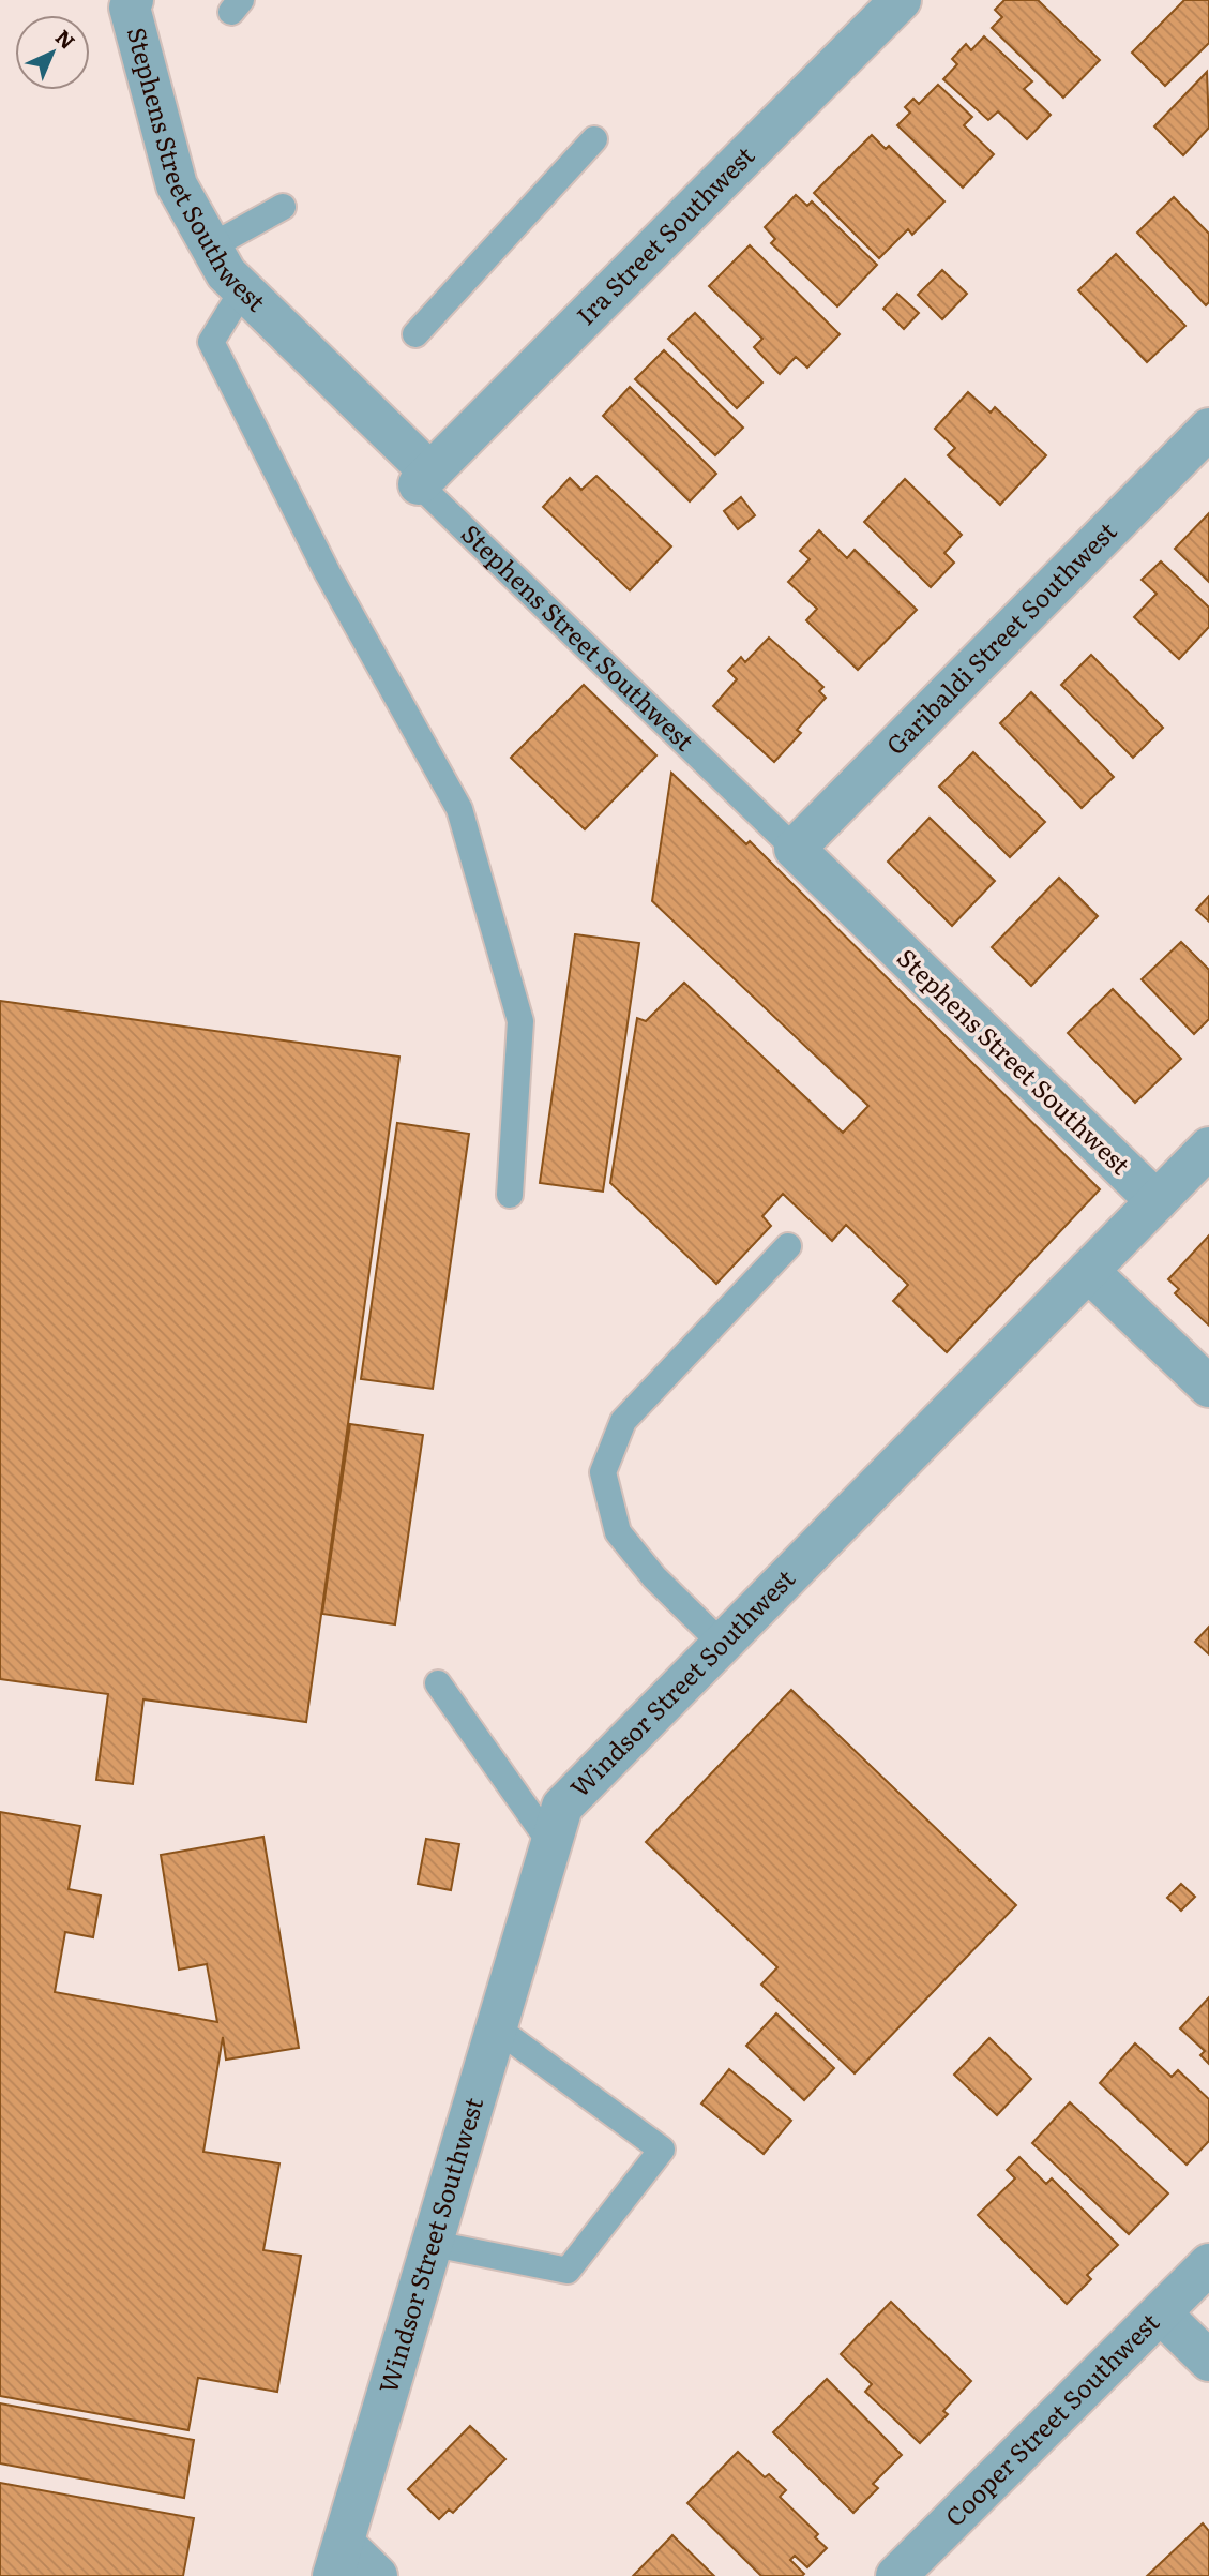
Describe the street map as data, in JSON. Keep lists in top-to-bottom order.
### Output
{
  "streets": {
    "street": [
      "Stephens Street Southwest",
      "Ira Street Southwest",
      "Garibaldi Street Southwest",
      "Windsor Street Southwest",
      "Cooper Street Southwest"
    ]
  },
  "crossings": [
    ["Stephens Street Southwest", "Ira Street Southwest"],
    ["Stephens Street Southwest", "Garibaldi Street Southwest"],
    ["Stephens Street Southwest", "Windsor Street Southwest"]
  ],
  "north": "top right"
}
